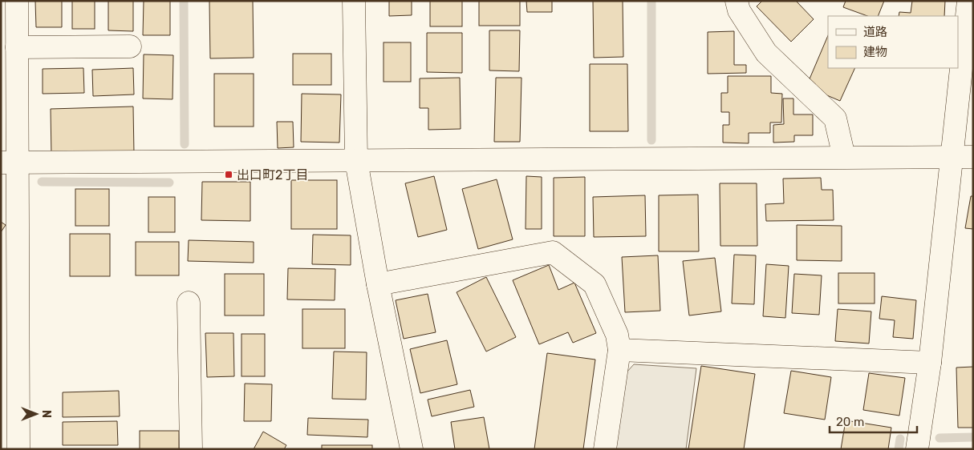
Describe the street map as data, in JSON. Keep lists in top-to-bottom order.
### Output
{
  "places": {
    "transit": ["出口町2丁目"]
  },
  "legend": ["道路", "建物"],
  "scale_bar": "20 m",
  "north": "right"
}
